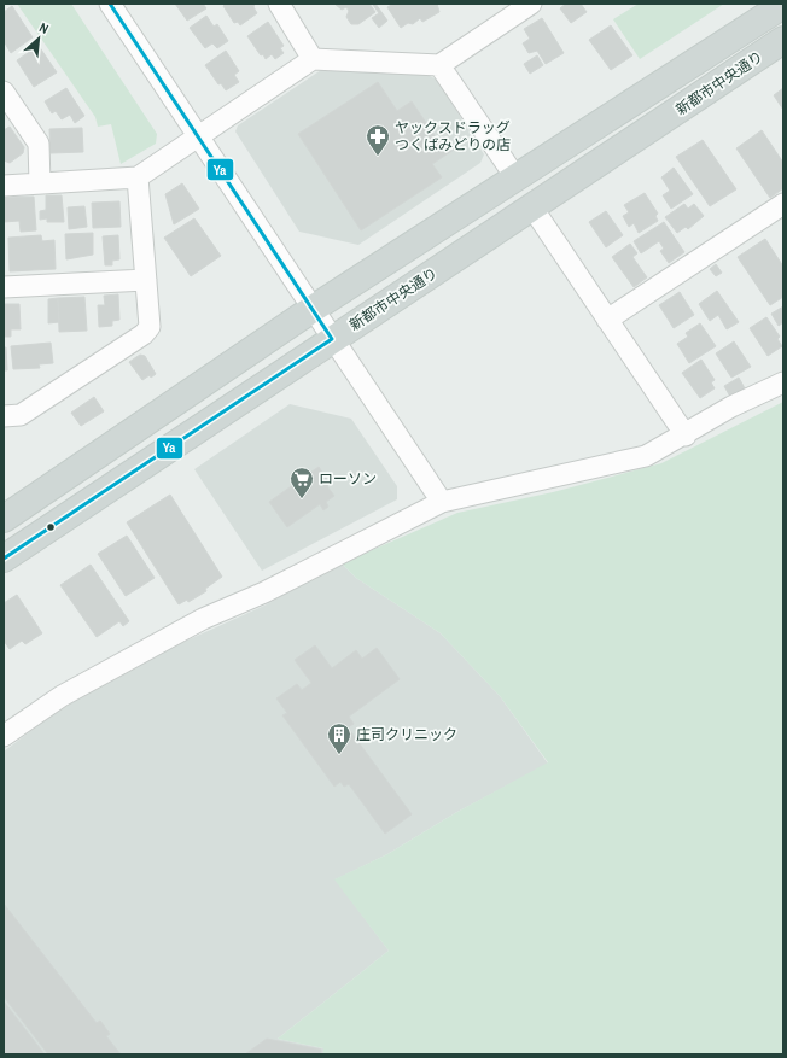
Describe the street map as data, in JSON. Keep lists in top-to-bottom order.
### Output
{
  "streets": {
    "main road": ["新都市中央通り"]
  },
  "places": {
    "pharmacy": ["ヤックスドラッグ つくばみどりの店"],
    "supermarket": ["ローソン"],
    "building": ["庄司クリニック"]
  },
  "lines": ["transit line Ya"],
  "north": "top right"
}
